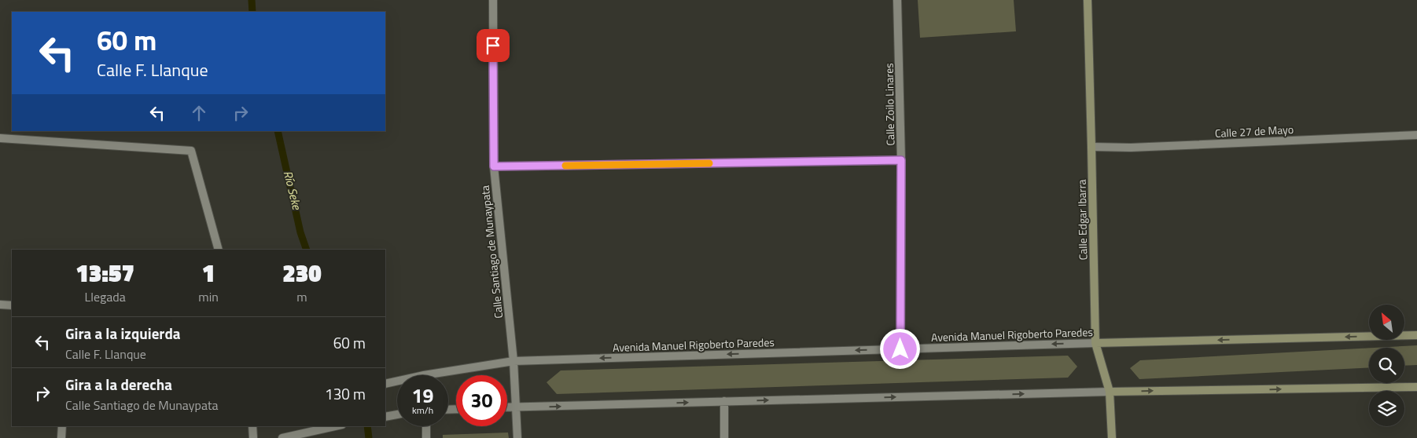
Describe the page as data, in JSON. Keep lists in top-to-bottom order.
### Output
{
  "streets": {
    "street": [
      "Calle Zoilo Linares",
      "Calle 27 de Mayo",
      "Calle Edgar Ibarra",
      "Calle Santiago de Munaypata",
      "Avenida Manuel Rigoberto Paredes"
    ]
  },
  "crossings": [
    ["Calle Zoilo Linares", "Avenida Manuel Rigoberto Paredes"],
    ["Calle 27 de Mayo", "Calle Edgar Ibarra"],
    ["Calle Edgar Ibarra", "Avenida Manuel Rigoberto Paredes"],
    ["Calle Santiago de Munaypata", "Avenida Manuel Rigoberto Paredes"]
  ],
  "water": ["Río Seke"],
  "north": "top left",
  "page": {
    "turn": ["60 m", "Calle F. Llanque"],
    "eta": [
      "13:57",
      "Llegada",
      "1",
      "min",
      "230",
      "m"
    ],
    "list": [
      {
        "name": "Gira a la izquierda",
        "note": "Calle F. Llanque",
        "value": "60 m"
      },
      {
        "name": "Gira a la derecha",
        "note": "Calle Santiago de Munaypata",
        "value": "130 m"
      }
    ],
    "speed": "19 km/h",
    "limit": "30"
  }
}
